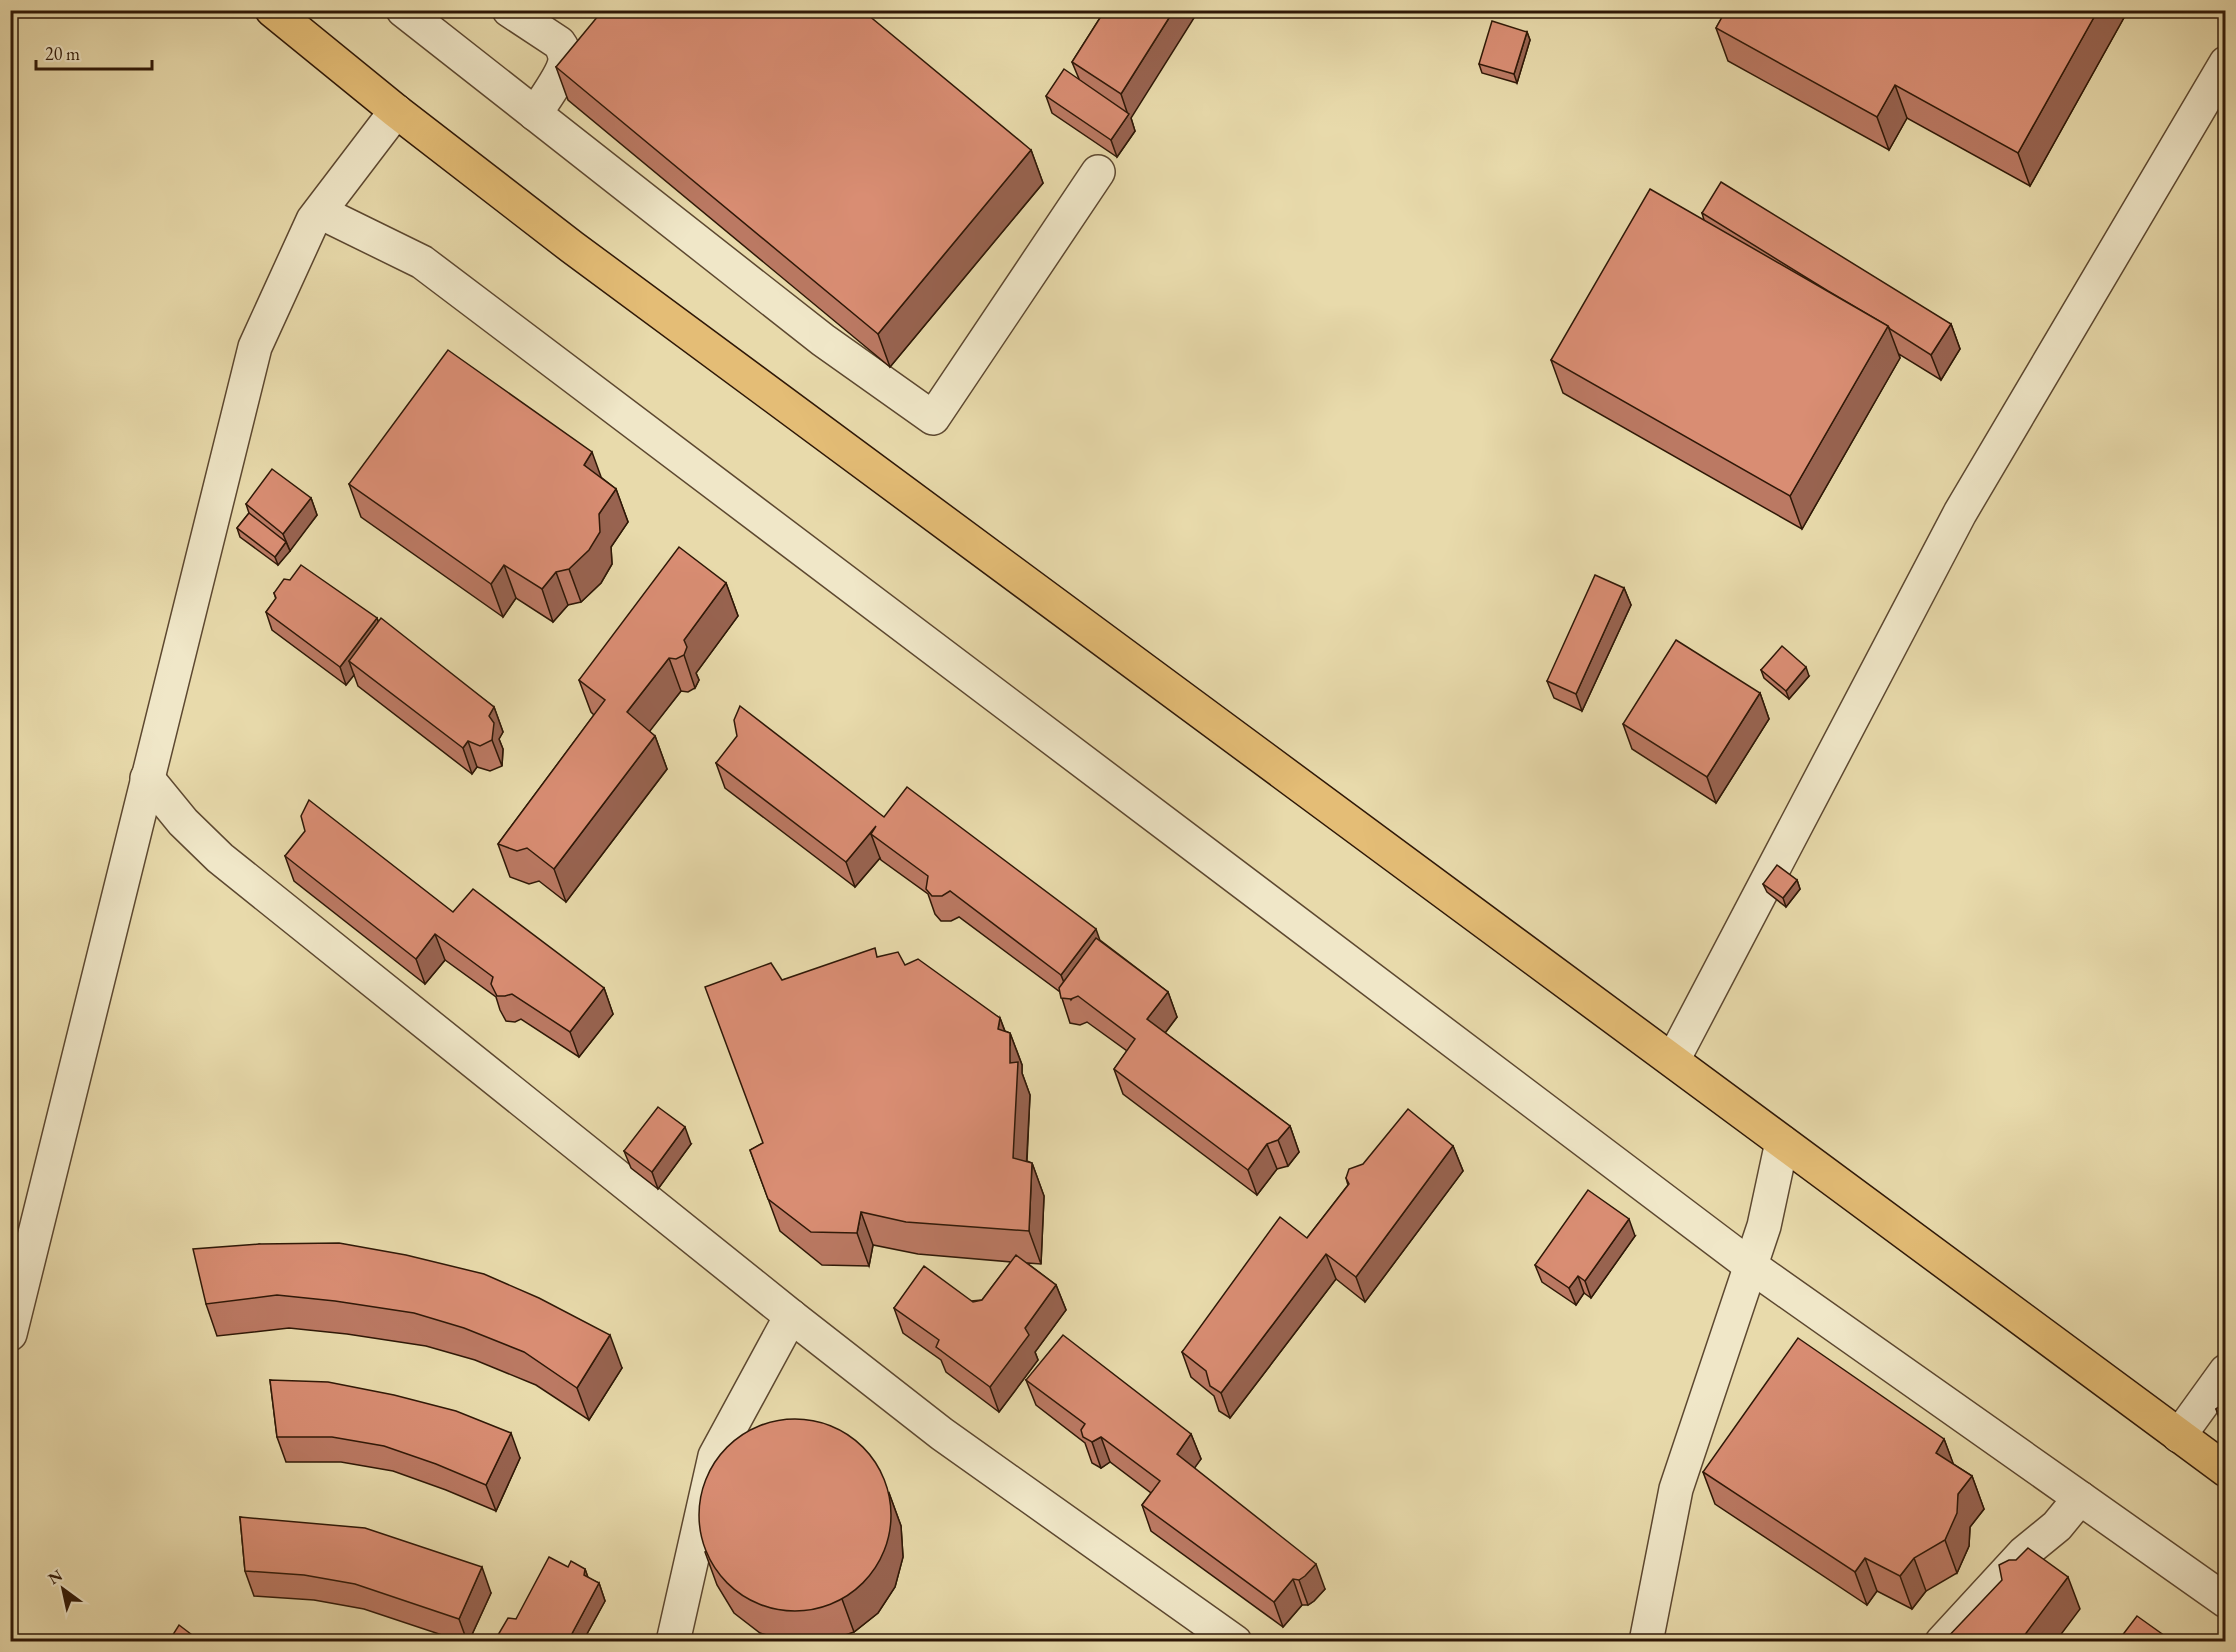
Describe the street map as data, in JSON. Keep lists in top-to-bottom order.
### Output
{
  "scale_bar": "20 m",
  "north": "top left"
}
